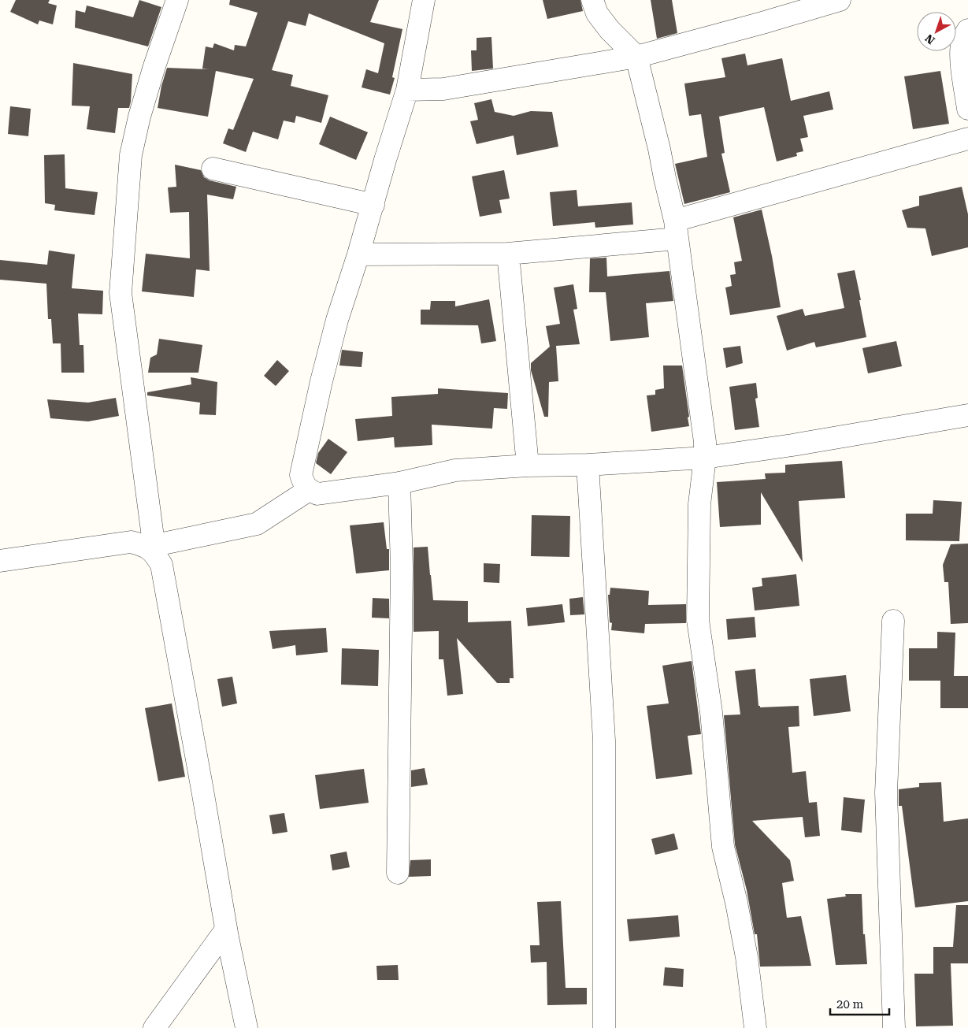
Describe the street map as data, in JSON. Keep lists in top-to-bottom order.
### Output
{
  "scale_bar": "20 m",
  "north": "bottom left"
}
